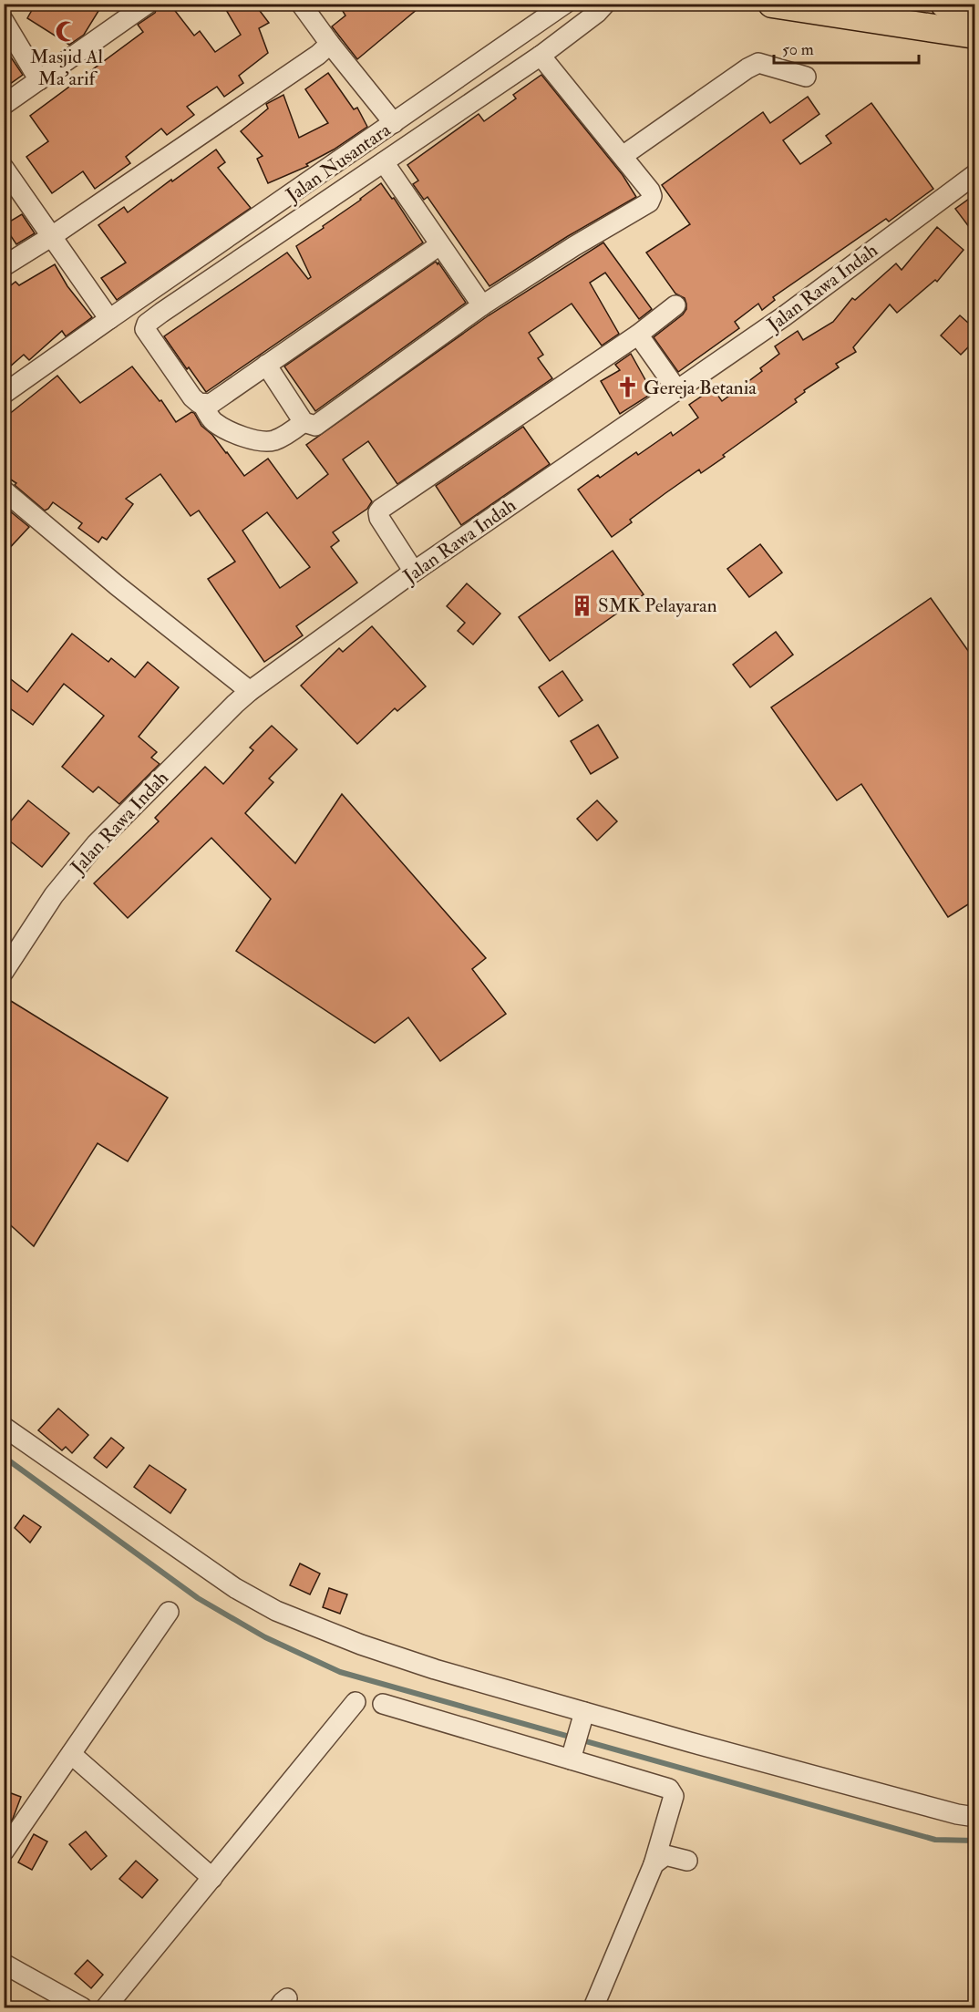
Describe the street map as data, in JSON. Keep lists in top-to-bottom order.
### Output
{
  "streets": {
    "street": ["Jalan Nusantara", "Jalan Rawa Indah"]
  },
  "places": {
    "mosque": ["Masjid Al Ma'arif"],
    "church": ["Gereja Betania"],
    "building": ["SMK Pelayaran"]
  },
  "scale_bar": "50 m"
}
